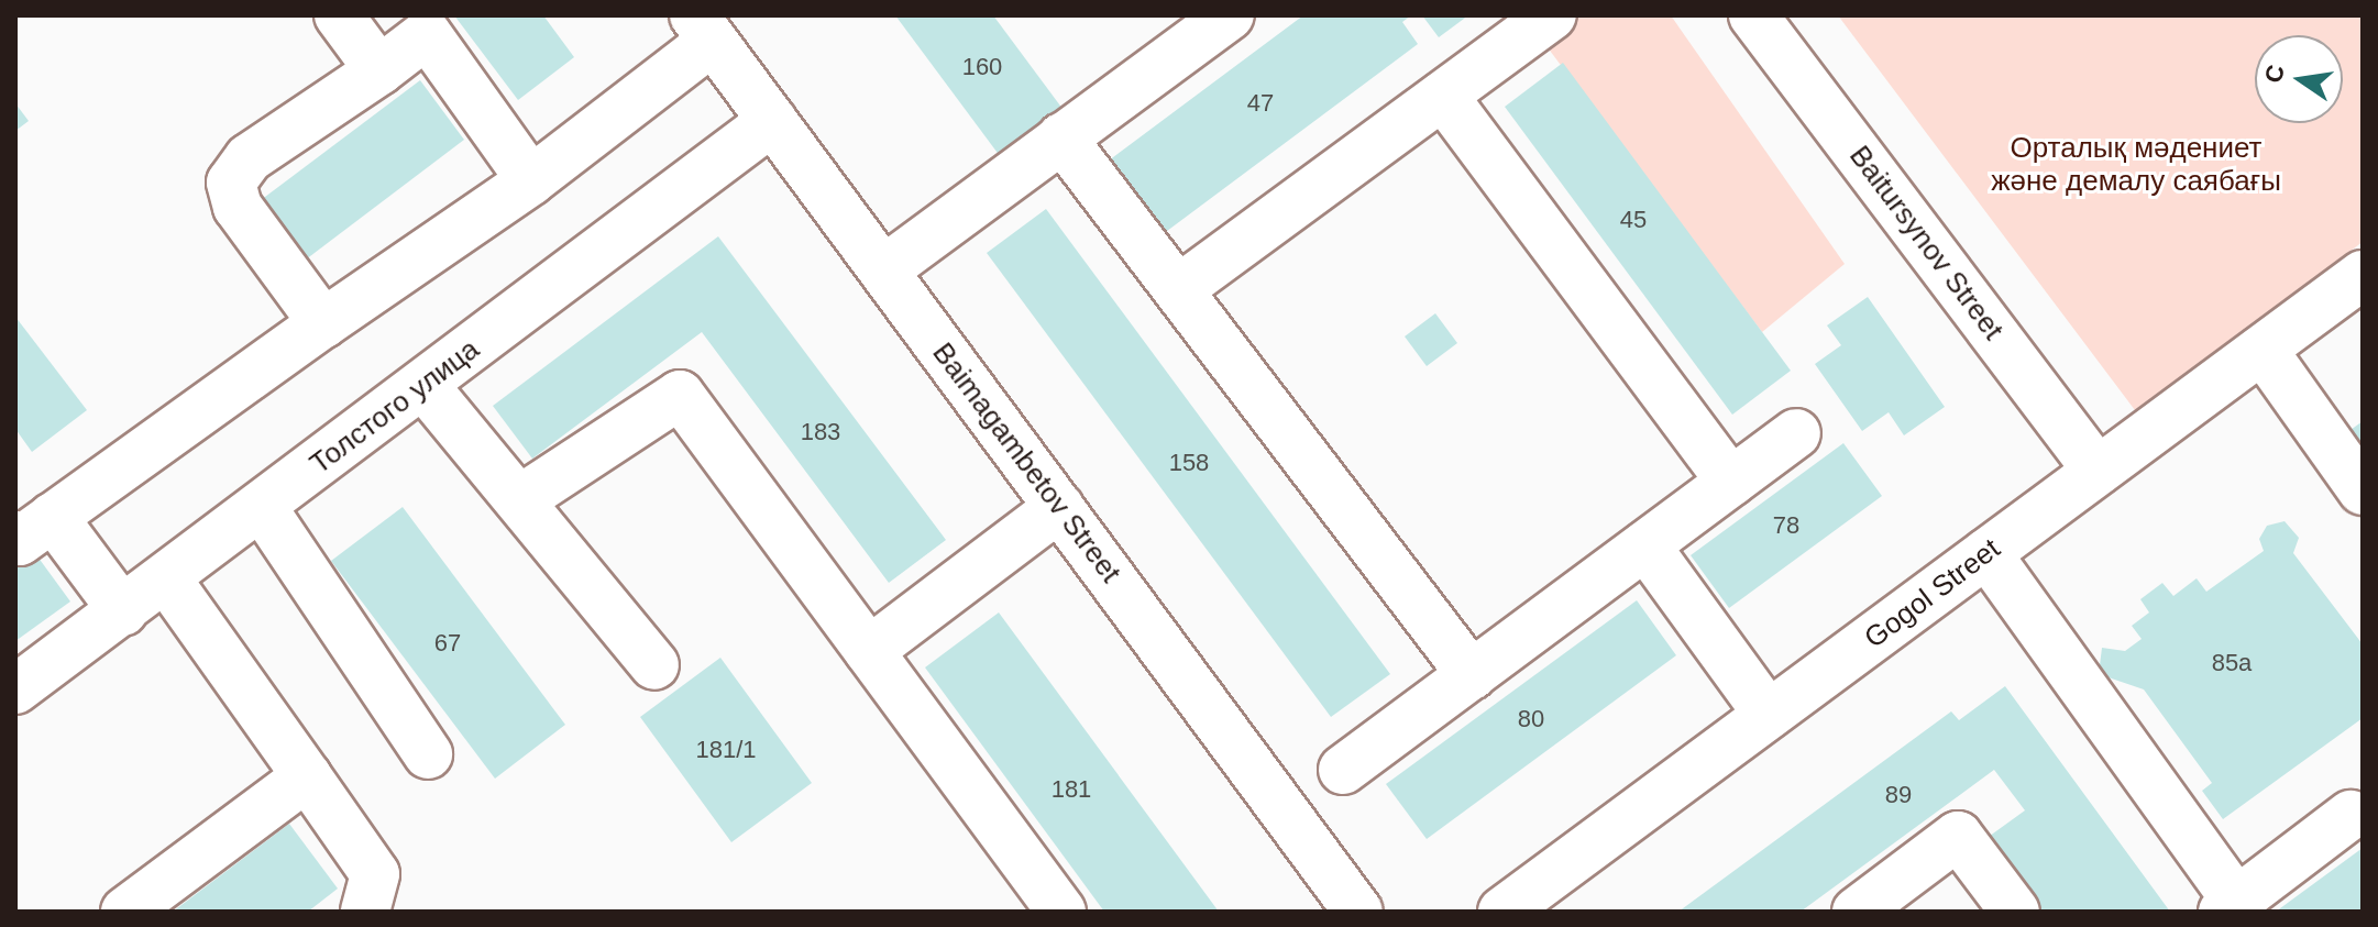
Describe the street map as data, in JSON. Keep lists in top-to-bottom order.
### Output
{
  "streets": {
    "street": [
      "Baitursynov Street",
      "Толстого улица",
      "Baimagambetov Street",
      "Gogol Street"
    ]
  },
  "crossings": [
    ["Baitursynov Street", "Gogol Street"],
    ["Толстого улица", "Baimagambetov Street"]
  ],
  "parks": ["Орталық мәдениет және демалу саябағы"],
  "house_numbers": [
    "160",
    "47",
    "45",
    "183",
    "158",
    "78",
    "67",
    "85а",
    "80",
    "181/1",
    "181",
    "89"
  ],
  "north": "left"
}
